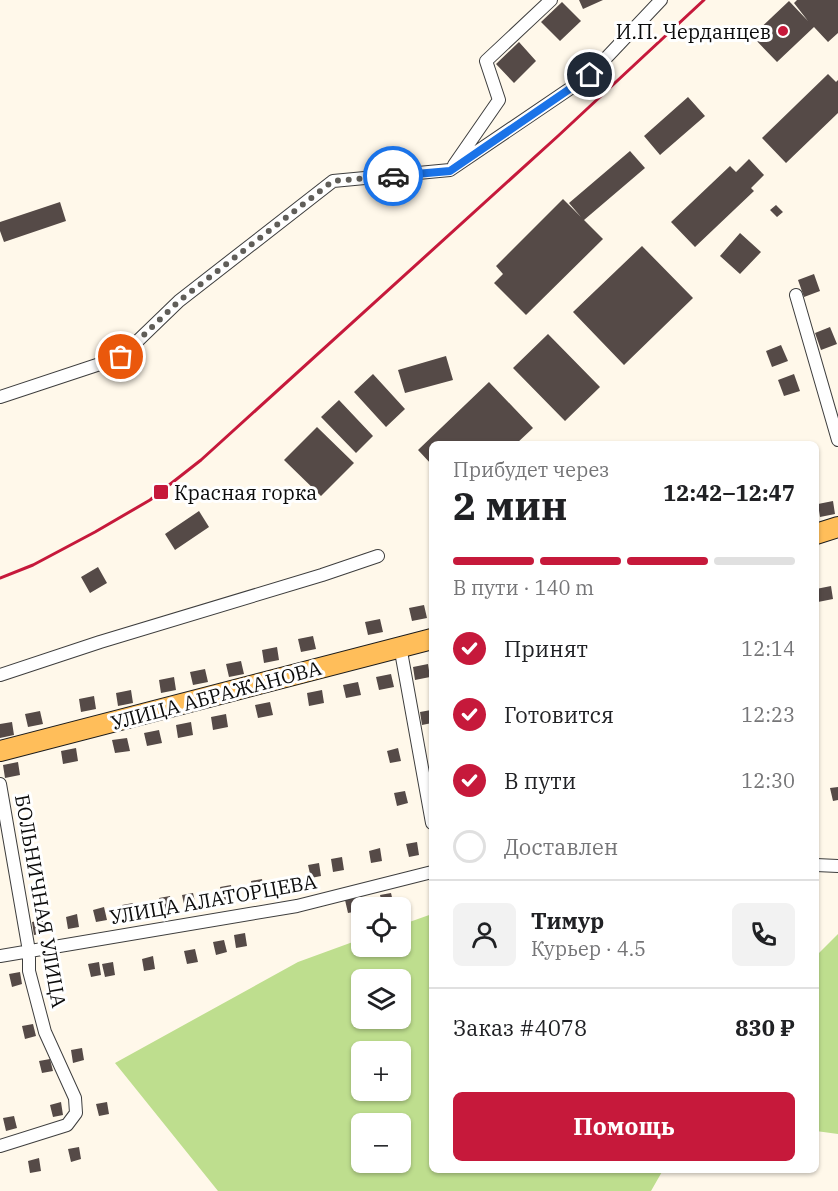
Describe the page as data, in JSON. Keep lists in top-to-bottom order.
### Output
{
  "streets": {
    "main road": ["УЛИЦА АБРАЖАНОВА"],
    "street": ["УЛИЦА АЛАТОРЦЕВА", "БОЛЬНИЧНАЯ УЛИЦА"]
  },
  "crossings": [
    ["УЛИЦА АЛАТОРЦЕВА", "БОЛЬНИЧНАЯ УЛИЦА"]
  ],
  "places": {
    "other": ["И.П. Черданцев"],
    "transit": ["Красная горка"]
  },
  "page": {
    "heading": ["2 мин", "Прибудет через", "12:42–12:47"],
    "panel": [
      "Тимур",
      "Курьер · 4.5",
      "Заказ #4078",
      "830 ₽"
    ],
    "bar": "В пути · 140 m",
    "list": [
      ["Принят", "12:14"],
      ["Готовится", "12:23"],
      ["В пути", "12:30"],
      "Доставлен"
    ],
    "map_buttons": ["+", "−"],
    "buttons": "Помощь"
  }
}
